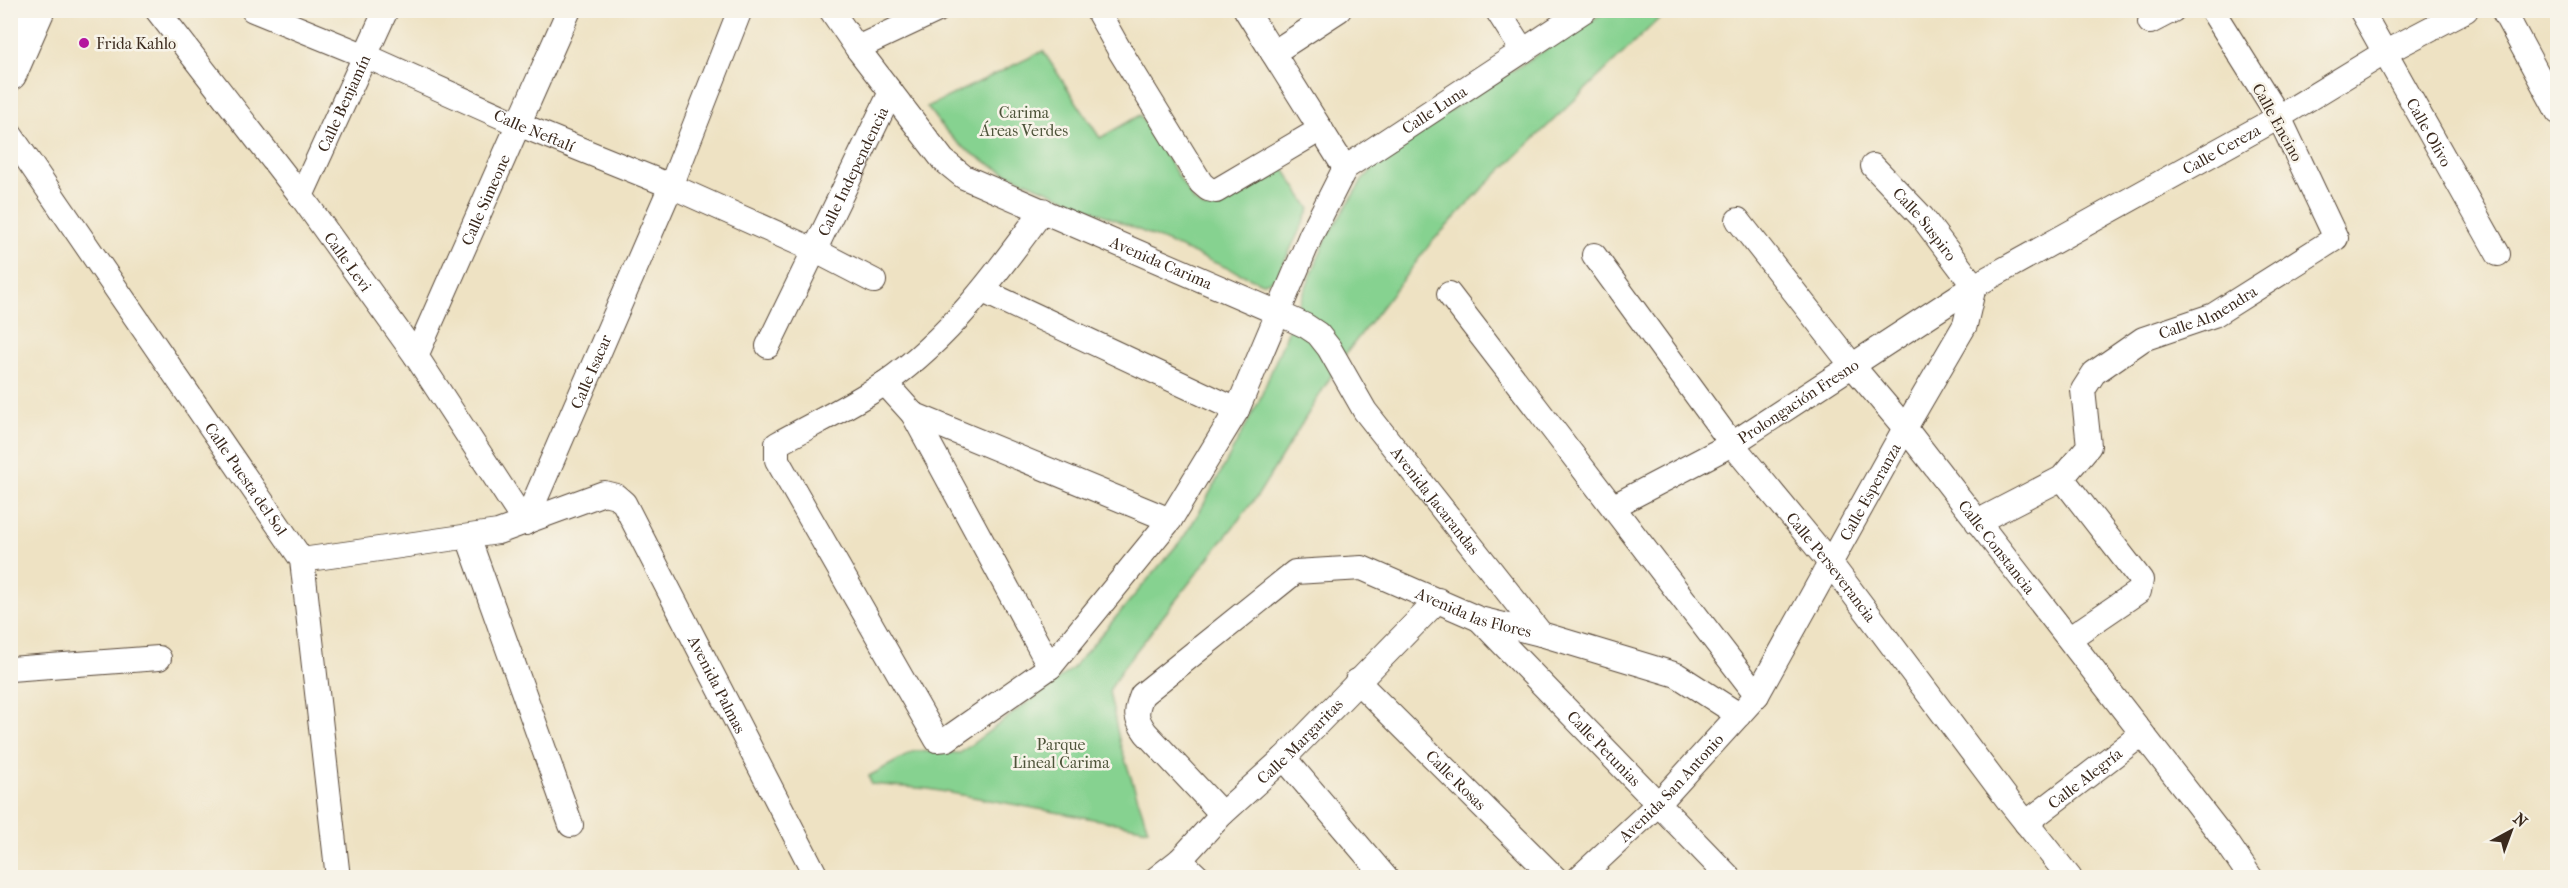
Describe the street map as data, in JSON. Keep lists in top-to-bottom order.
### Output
{
  "streets": {
    "street": [
      "Calle Benjamín",
      "Calle Luna",
      "Calle Encino",
      "Calle Neftalí",
      "Calle Olivo",
      "Calle Cereza",
      "Calle Independencia",
      "Calle Simeone",
      "Calle Suspiro",
      "Calle Levi",
      "Avenida Carima",
      "Calle Almendra",
      "Calle Isacar",
      "Prolongación Fresno",
      "Calle Puesta del Sol",
      "Calle Esperanza",
      "Avenida Jacarandas",
      "Calle Constancia",
      "Calle Perseverancia",
      "Avenida las Flores",
      "Avenida Palmas",
      "Calle Margaritas",
      "Calle Petunias",
      "Calle Rosas",
      "Calle Alegría",
      "Avenida San Antonio"
    ]
  },
  "crossings": [
    ["Calle Benjamín", "Calle Neftalí"],
    ["Calle Benjamín", "Calle Levi"],
    ["Calle Luna", "Avenida Carima"],
    ["Calle Encino", "Calle Cereza"],
    ["Calle Encino", "Calle Almendra"],
    ["Calle Neftalí", "Calle Independencia"],
    ["Calle Neftalí", "Calle Simeone"],
    ["Calle Neftalí", "Calle Isacar"],
    ["Calle Olivo", "Calle Cereza"],
    ["Calle Cereza", "Calle Suspiro"],
    ["Calle Cereza", "Prolongación Fresno"],
    ["Calle Cereza", "Calle Esperanza"],
    ["Calle Independencia", "Avenida Carima"],
    ["Calle Simeone", "Calle Levi"],
    ["Calle Suspiro", "Prolongación Fresno"],
    ["Calle Suspiro", "Calle Esperanza"],
    ["Calle Levi", "Calle Isacar"],
    ["Calle Levi", "Avenida Palmas"],
    ["Avenida Carima", "Avenida Jacarandas"],
    ["Calle Isacar", "Avenida Palmas"],
    ["Prolongación Fresno", "Calle Esperanza"],
    ["Prolongación Fresno", "Calle Constancia"],
    ["Prolongación Fresno", "Calle Perseverancia"],
    ["Calle Esperanza", "Calle Constancia"],
    ["Calle Esperanza", "Calle Perseverancia"],
    ["Calle Esperanza", "Avenida San Antonio"],
    ["Avenida Jacarandas", "Avenida las Flores"],
    ["Calle Constancia", "Calle Alegría"],
    ["Calle Perseverancia", "Calle Alegría"],
    ["Avenida las Flores", "Calle Margaritas"],
    ["Avenida las Flores", "Calle Petunias"],
    ["Avenida las Flores", "Avenida San Antonio"],
    ["Calle Margaritas", "Calle Rosas"],
    ["Calle Petunias", "Avenida San Antonio"]
  ],
  "parks": ["Carima Áreas Verdes", "Parque Lineal Carima"],
  "places": ["Frida Kahlo"],
  "north": "top right"
}
